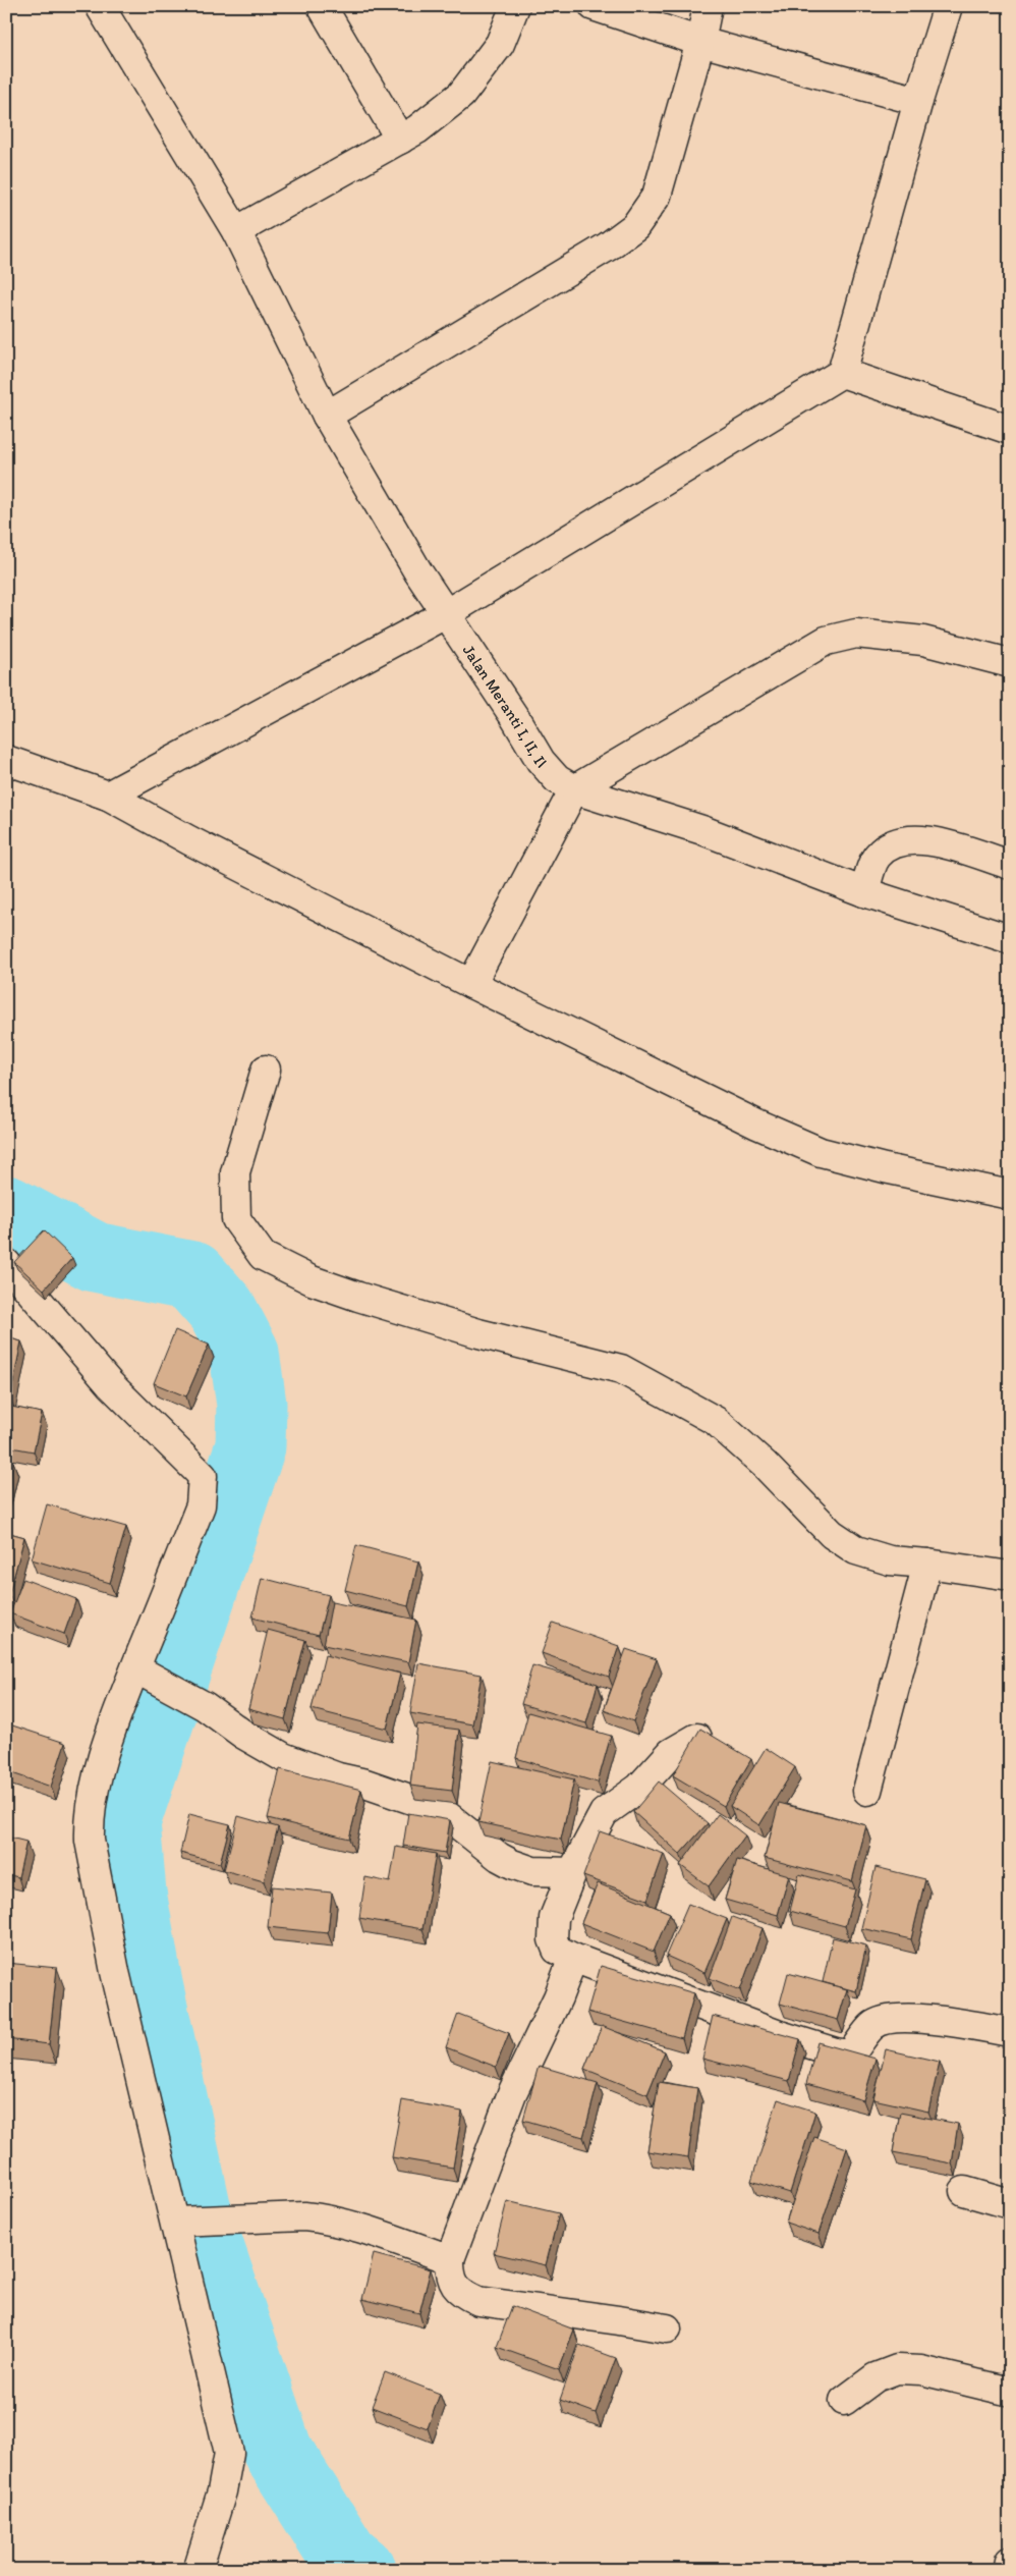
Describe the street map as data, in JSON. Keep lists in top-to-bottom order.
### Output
{
  "streets": {
    "street": ["Jalan Meranti I, II, II"]
  }
}
